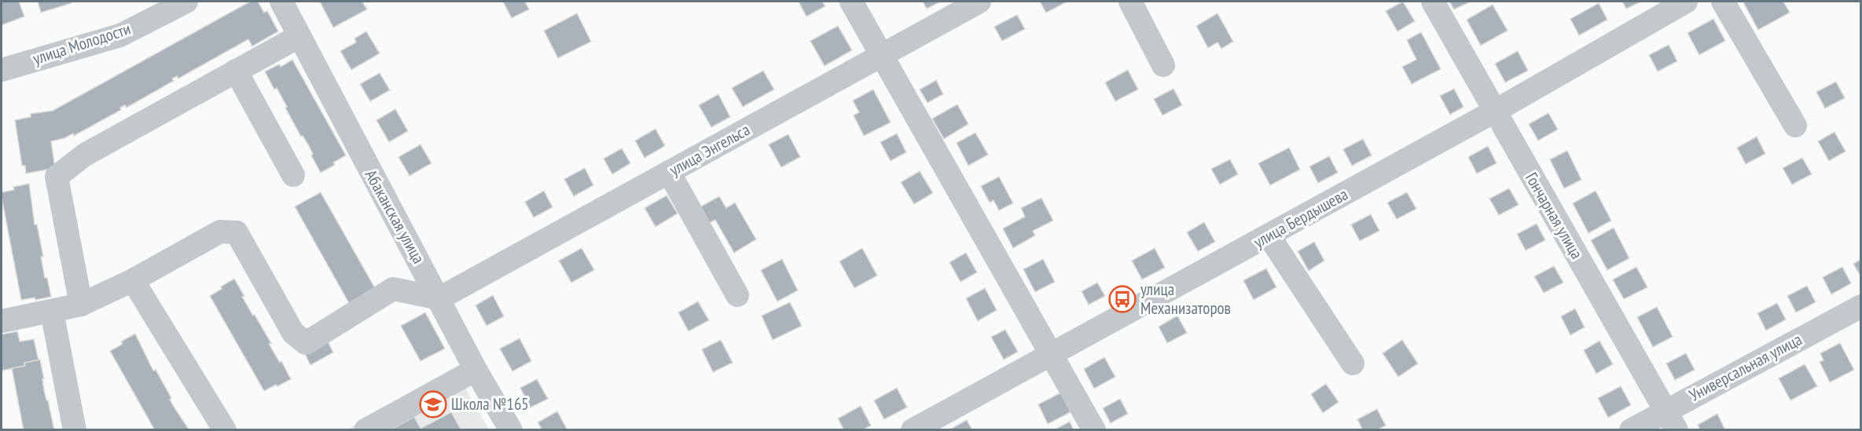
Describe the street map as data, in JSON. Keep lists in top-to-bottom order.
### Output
{
  "streets": {
    "street": [
      "улица Молодости",
      "улица Энгельса",
      "Гончарная улица",
      "Абаканская улица",
      "улица Бердышева",
      "Универсальная улица"
    ]
  },
  "crossings": [
    ["улица Энгельса", "Абаканская улица"],
    ["Гончарная улица", "улица Бердышева"],
    ["Гончарная улица", "Универсальная улица"]
  ],
  "places": {
    "bus stop": ["улица Механизаторов"],
    "school or university": ["Школа №165"]
  }
}
